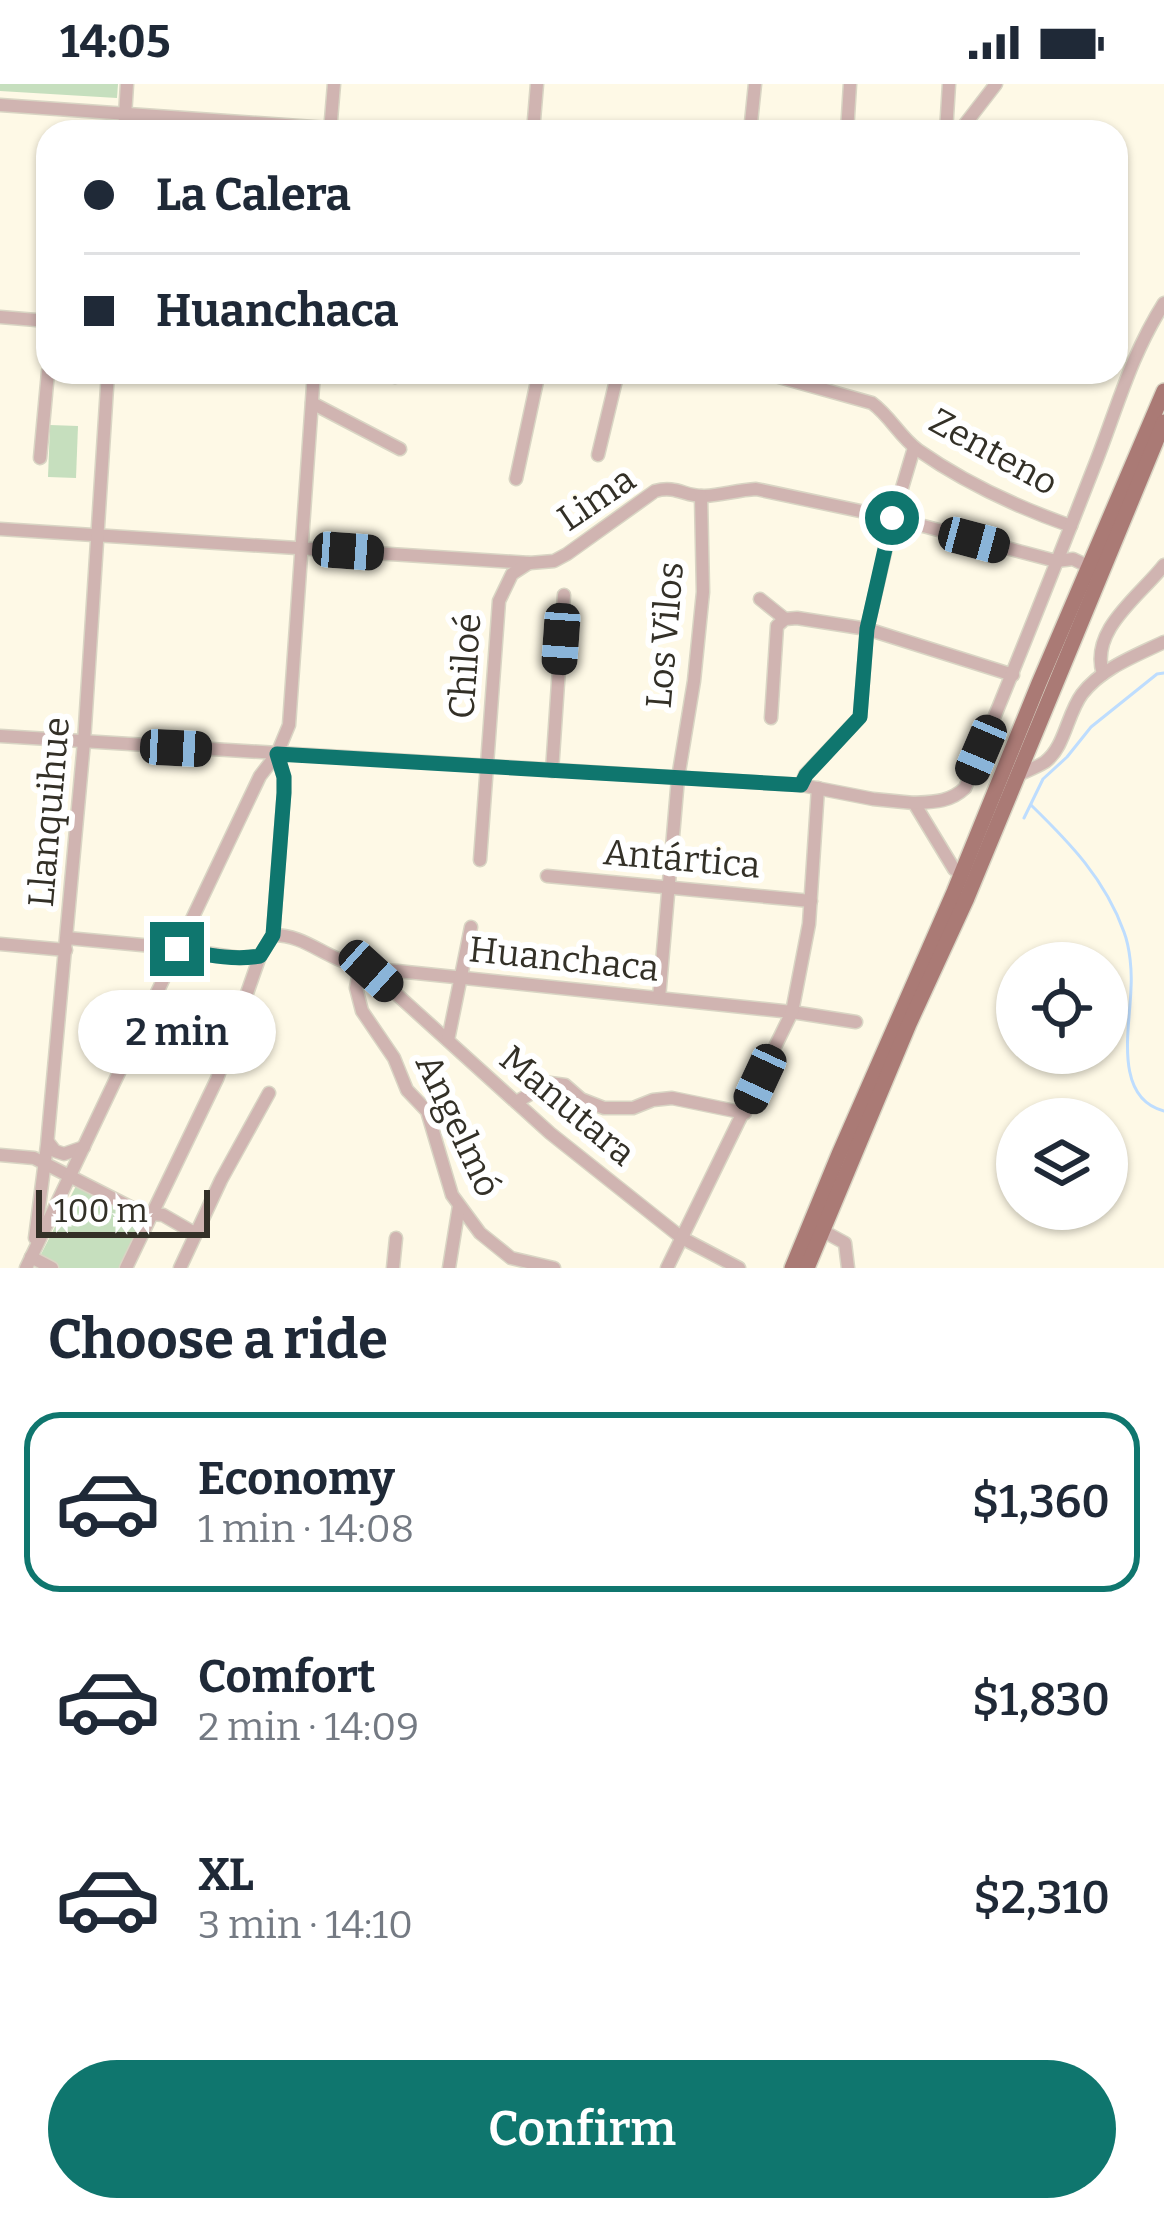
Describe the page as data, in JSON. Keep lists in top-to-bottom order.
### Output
{
  "streets": {
    "street": [
      "Zenteno",
      "Lima",
      "Los Vilos",
      "Chiloé",
      "Llanquihue",
      "Antártica",
      "Huanchaca",
      "Manutara",
      "Angelmó"
    ]
  },
  "crossings": [
    ["Lima", "Los Vilos"],
    ["Lima", "Chiloé"],
    ["Lima", "Llanquihue"],
    ["Los Vilos", "Antártica"],
    ["Los Vilos", "Huanchaca"],
    ["Huanchaca", "Manutara"],
    ["Huanchaca", "Angelmó"],
    ["Manutara", "Angelmó"]
  ],
  "scale_bar": "100 m",
  "page": {
    "status": "14:05",
    "banner": ["La Calera", "Huanchaca"],
    "bubble": "2 min",
    "scale": "100 m",
    "heading": "Choose a ride",
    "list": [
      {
        "name": "Economy",
        "note": "1 min · 14:08",
        "value": "$1,360"
      },
      {
        "name": "Comfort",
        "note": "2 min · 14:09",
        "value": "$1,830"
      },
      {
        "name": "XL",
        "note": "3 min · 14:10",
        "value": "$2,310"
      }
    ],
    "buttons": "Confirm"
  }
}
